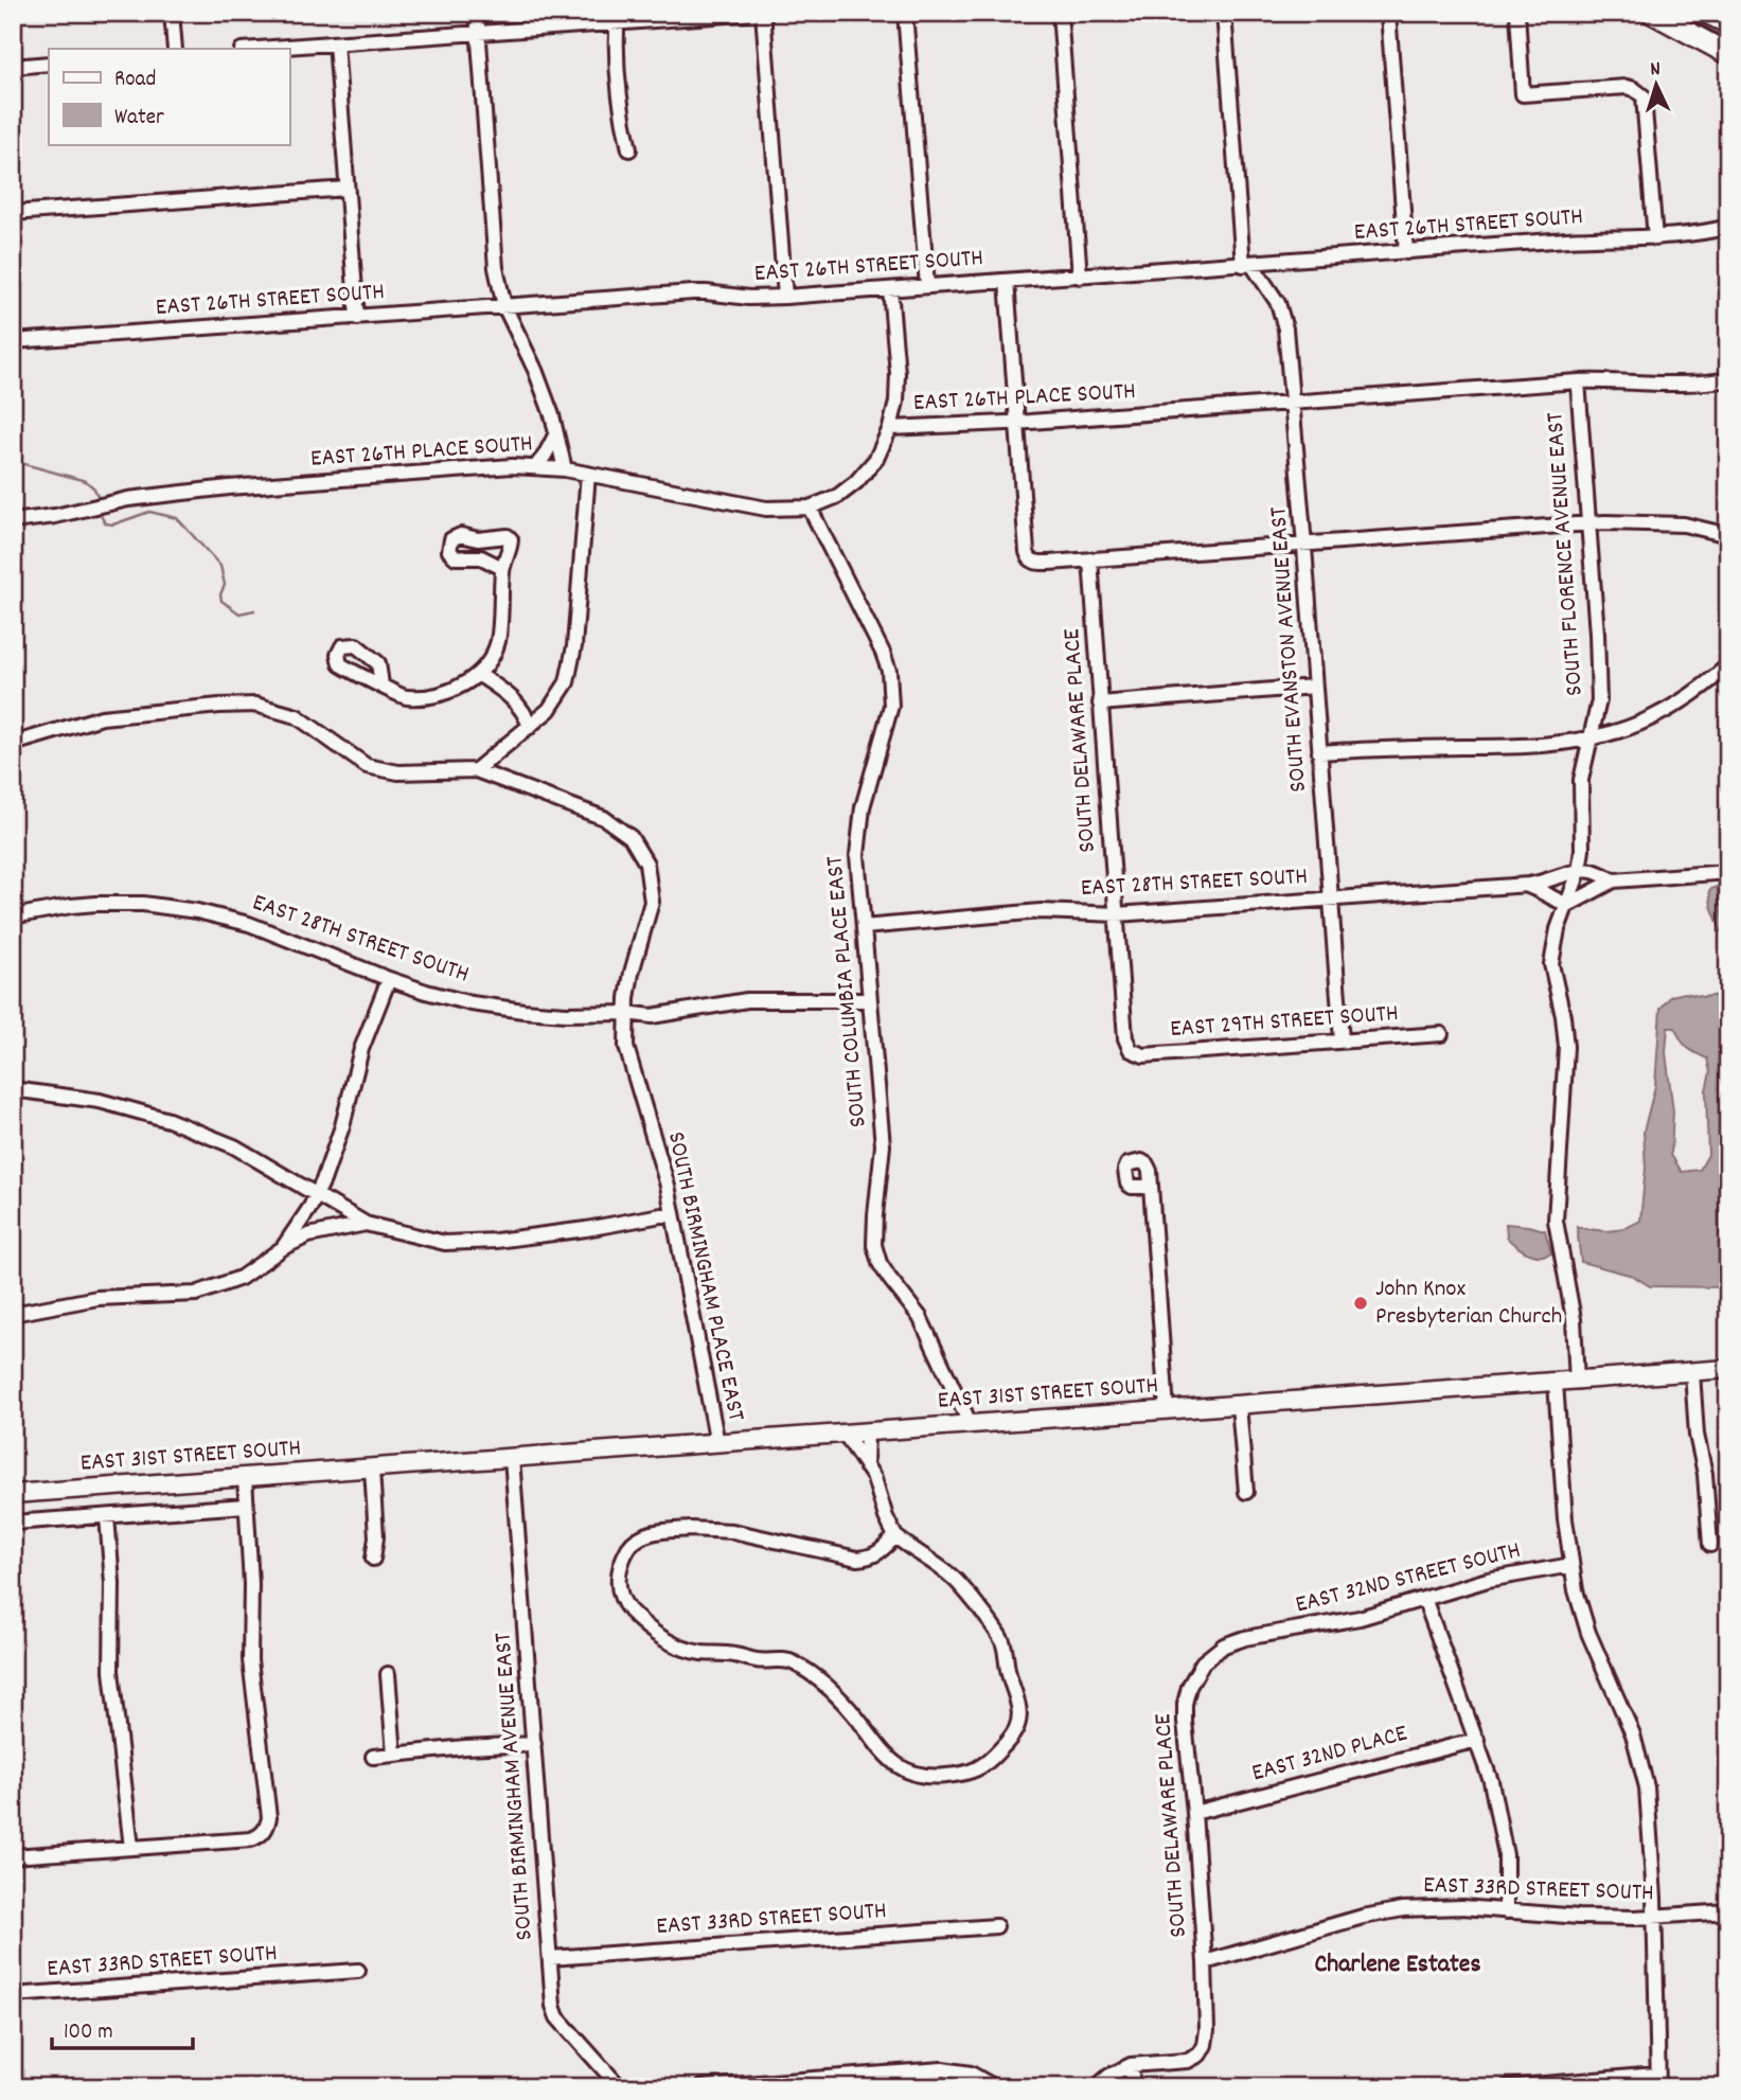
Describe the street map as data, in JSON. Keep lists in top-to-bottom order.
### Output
{
  "streets": {
    "main road": ["EAST 31ST STREET SOUTH"],
    "street": [
      "EAST 26TH STREET SOUTH",
      "EAST 26TH PLACE SOUTH",
      "SOUTH FLORENCE AVENUE EAST",
      "SOUTH EVANSTON AVENUE EAST",
      "SOUTH DELAWARE PLACE",
      "EAST 28TH STREET SOUTH",
      "SOUTH COLUMBIA PLACE EAST",
      "EAST 29TH STREET SOUTH",
      "SOUTH BIRMINGHAM PLACE EAST",
      "EAST 32ND STREET SOUTH",
      "EAST 32ND PLACE",
      "SOUTH BIRMINGHAM AVENUE EAST",
      "EAST 33RD STREET SOUTH"
    ]
  },
  "crossings": [
    ["EAST 26TH STREET SOUTH", "SOUTH EVANSTON AVENUE EAST"],
    ["EAST 26TH PLACE SOUTH", "SOUTH FLORENCE AVENUE EAST"],
    ["EAST 26TH PLACE SOUTH", "SOUTH EVANSTON AVENUE EAST"],
    ["EAST 26TH PLACE SOUTH", "SOUTH COLUMBIA PLACE EAST"],
    ["SOUTH FLORENCE AVENUE EAST", "EAST 28TH STREET SOUTH"],
    ["SOUTH FLORENCE AVENUE EAST", "EAST 31ST STREET SOUTH"],
    ["SOUTH EVANSTON AVENUE EAST", "EAST 28TH STREET SOUTH"],
    ["SOUTH EVANSTON AVENUE EAST", "EAST 29TH STREET SOUTH"],
    ["SOUTH DELAWARE PLACE", "EAST 28TH STREET SOUTH"],
    ["SOUTH DELAWARE PLACE", "EAST 29TH STREET SOUTH"],
    ["SOUTH DELAWARE PLACE", "EAST 32ND STREET SOUTH"],
    ["SOUTH DELAWARE PLACE", "EAST 32ND PLACE"],
    ["SOUTH DELAWARE PLACE", "EAST 33RD STREET SOUTH"],
    ["EAST 28TH STREET SOUTH", "SOUTH COLUMBIA PLACE EAST"],
    ["EAST 28TH STREET SOUTH", "SOUTH BIRMINGHAM PLACE EAST"],
    ["SOUTH COLUMBIA PLACE EAST", "EAST 31ST STREET SOUTH"],
    ["SOUTH BIRMINGHAM PLACE EAST", "EAST 31ST STREET SOUTH"],
    ["EAST 31ST STREET SOUTH", "SOUTH BIRMINGHAM AVENUE EAST"],
    ["SOUTH BIRMINGHAM AVENUE EAST", "EAST 33RD STREET SOUTH"]
  ],
  "districts": ["Charlene Estates"],
  "places": ["John Knox Presbyterian Church"],
  "legend": ["Road", "Water"],
  "scale_bar": "100 m",
  "north": "top"
}
